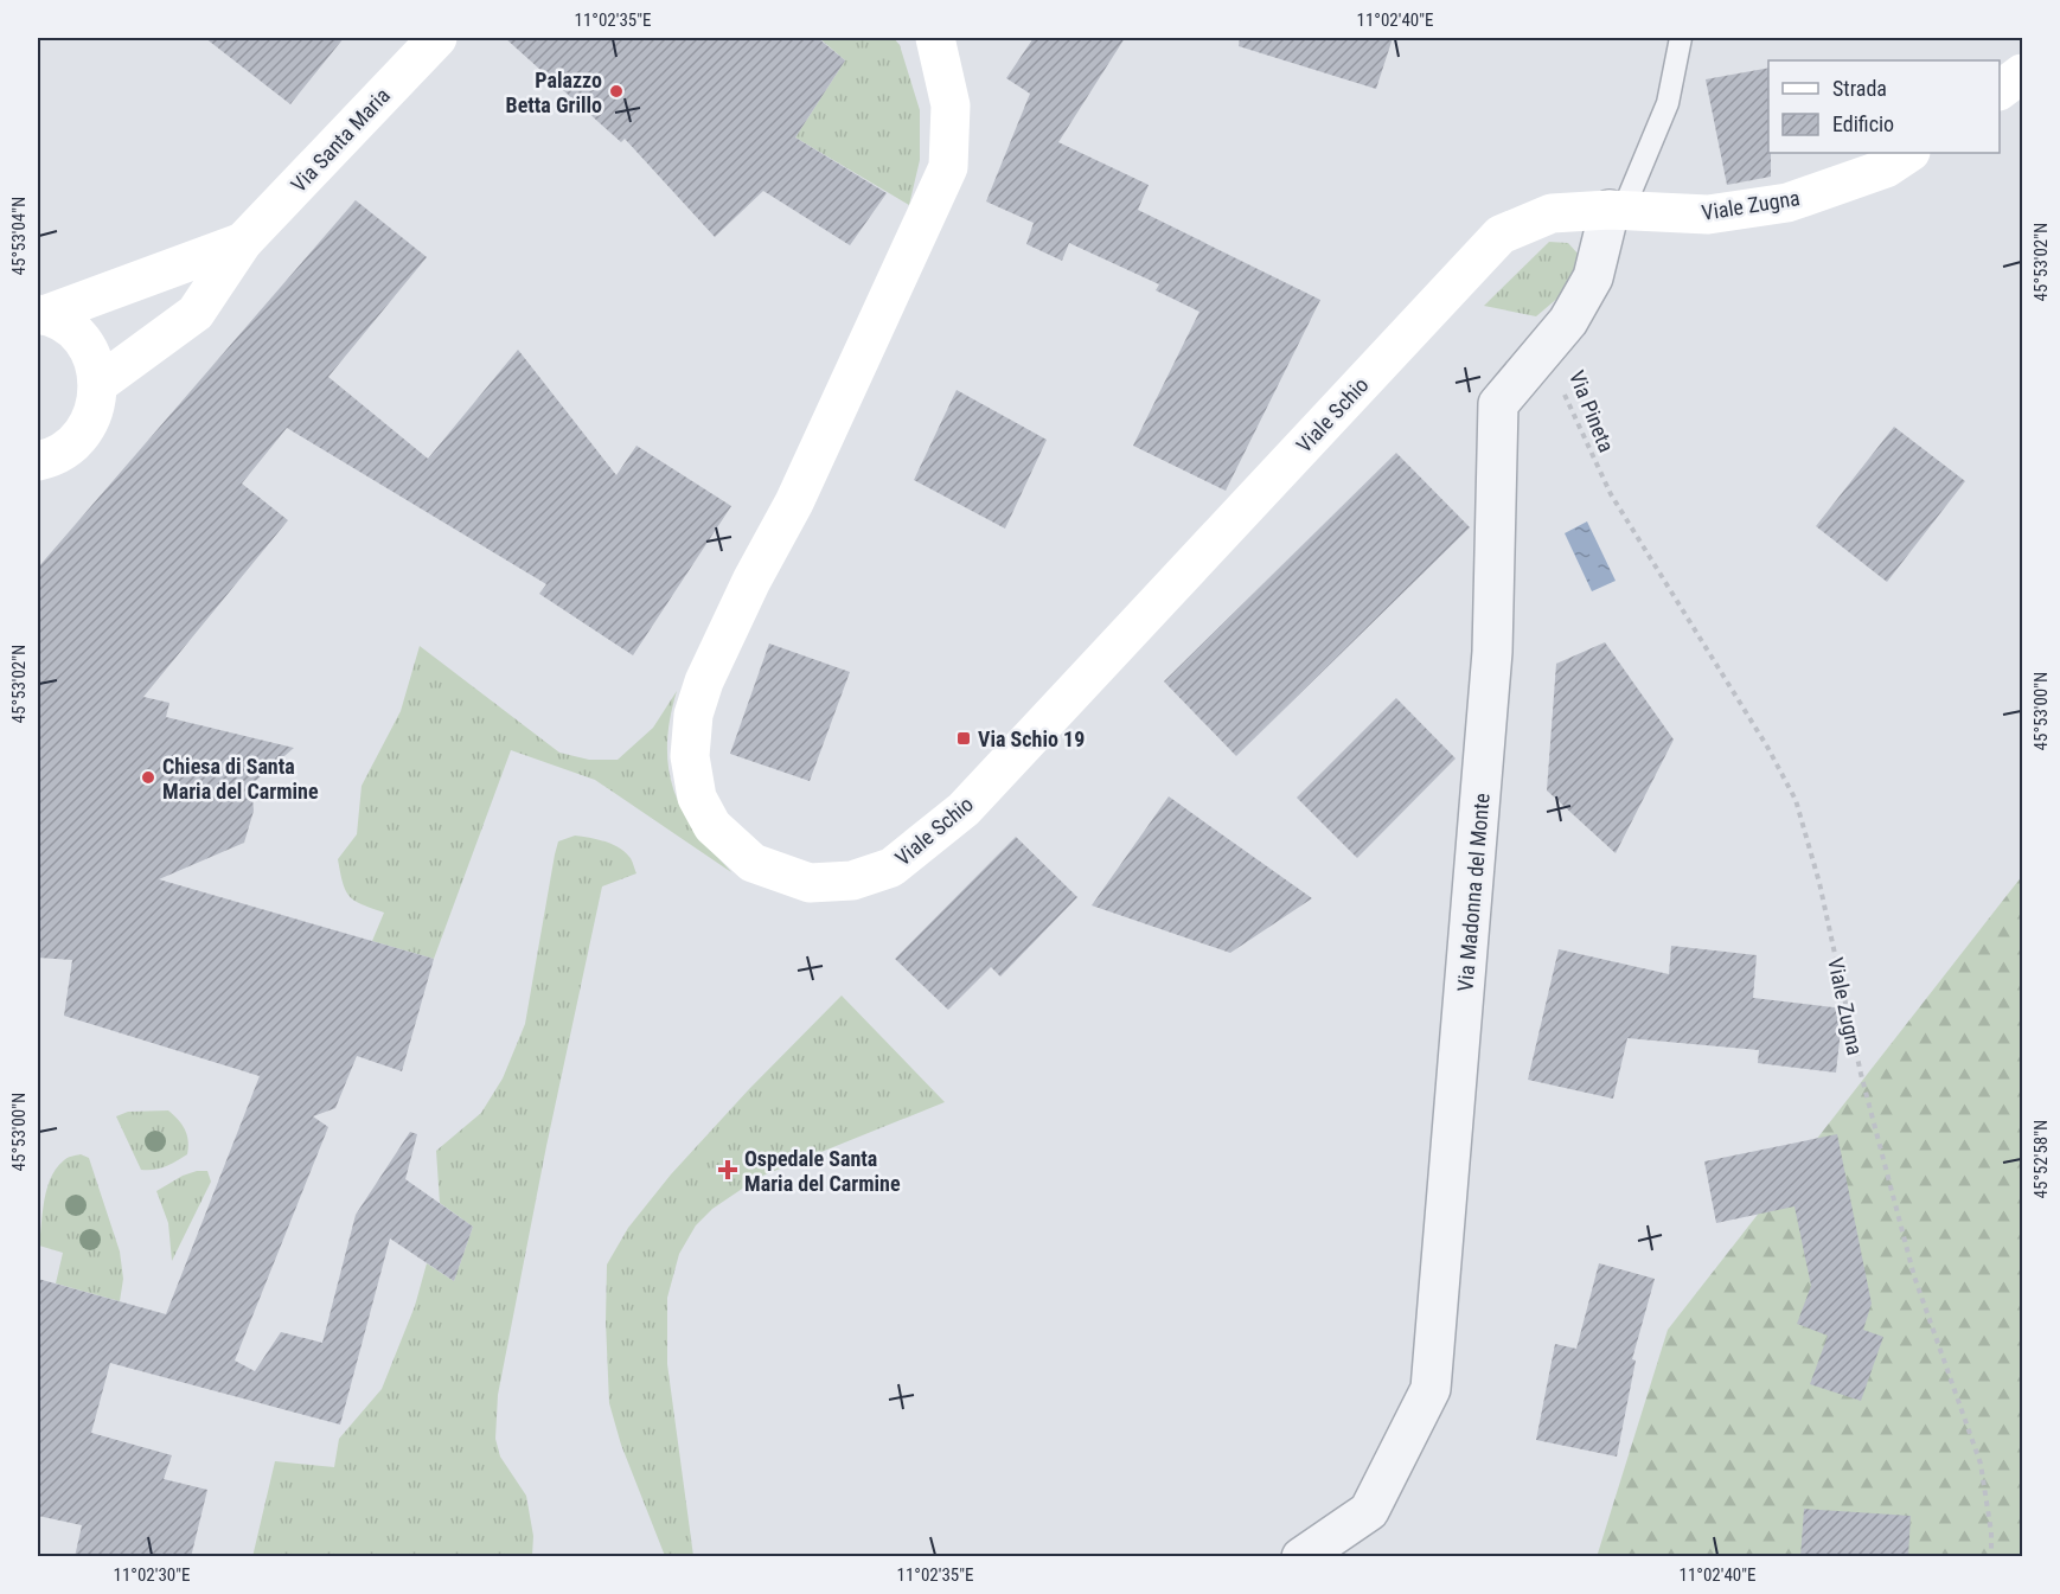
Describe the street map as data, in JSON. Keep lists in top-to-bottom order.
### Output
{
  "streets": {
    "street": [
      "Via Santa Maria",
      "Viale Zugna",
      "Viale Schio",
      "Via Madonna del Monte"
    ],
    "path": ["Via Pineta"]
  },
  "crossings": [
    ["Viale Zugna", "Via Pineta"],
    ["Viale Zugna", "Viale Schio"],
    ["Viale Zugna", "Via Madonna del Monte"],
    ["Via Pineta", "Via Madonna del Monte"],
    ["Viale Schio", "Via Madonna del Monte"]
  ],
  "places": {
    "other": ["Palazzo Betta Grillo", "Chiesa di Santa Maria del Carmine"],
    "transit": ["Via Schio 19"],
    "health": ["Ospedale Santa Maria del Carmine"]
  },
  "legend": ["Strada", "Edificio"],
  "coordinates": [
    "11°02'35\"E",
    "11°02'40\"E",
    "45°53'04\"N",
    "45°53'02\"N",
    "45°53'00\"N",
    "45°52'58\"N",
    "11°02'30\"E"
  ]
}
